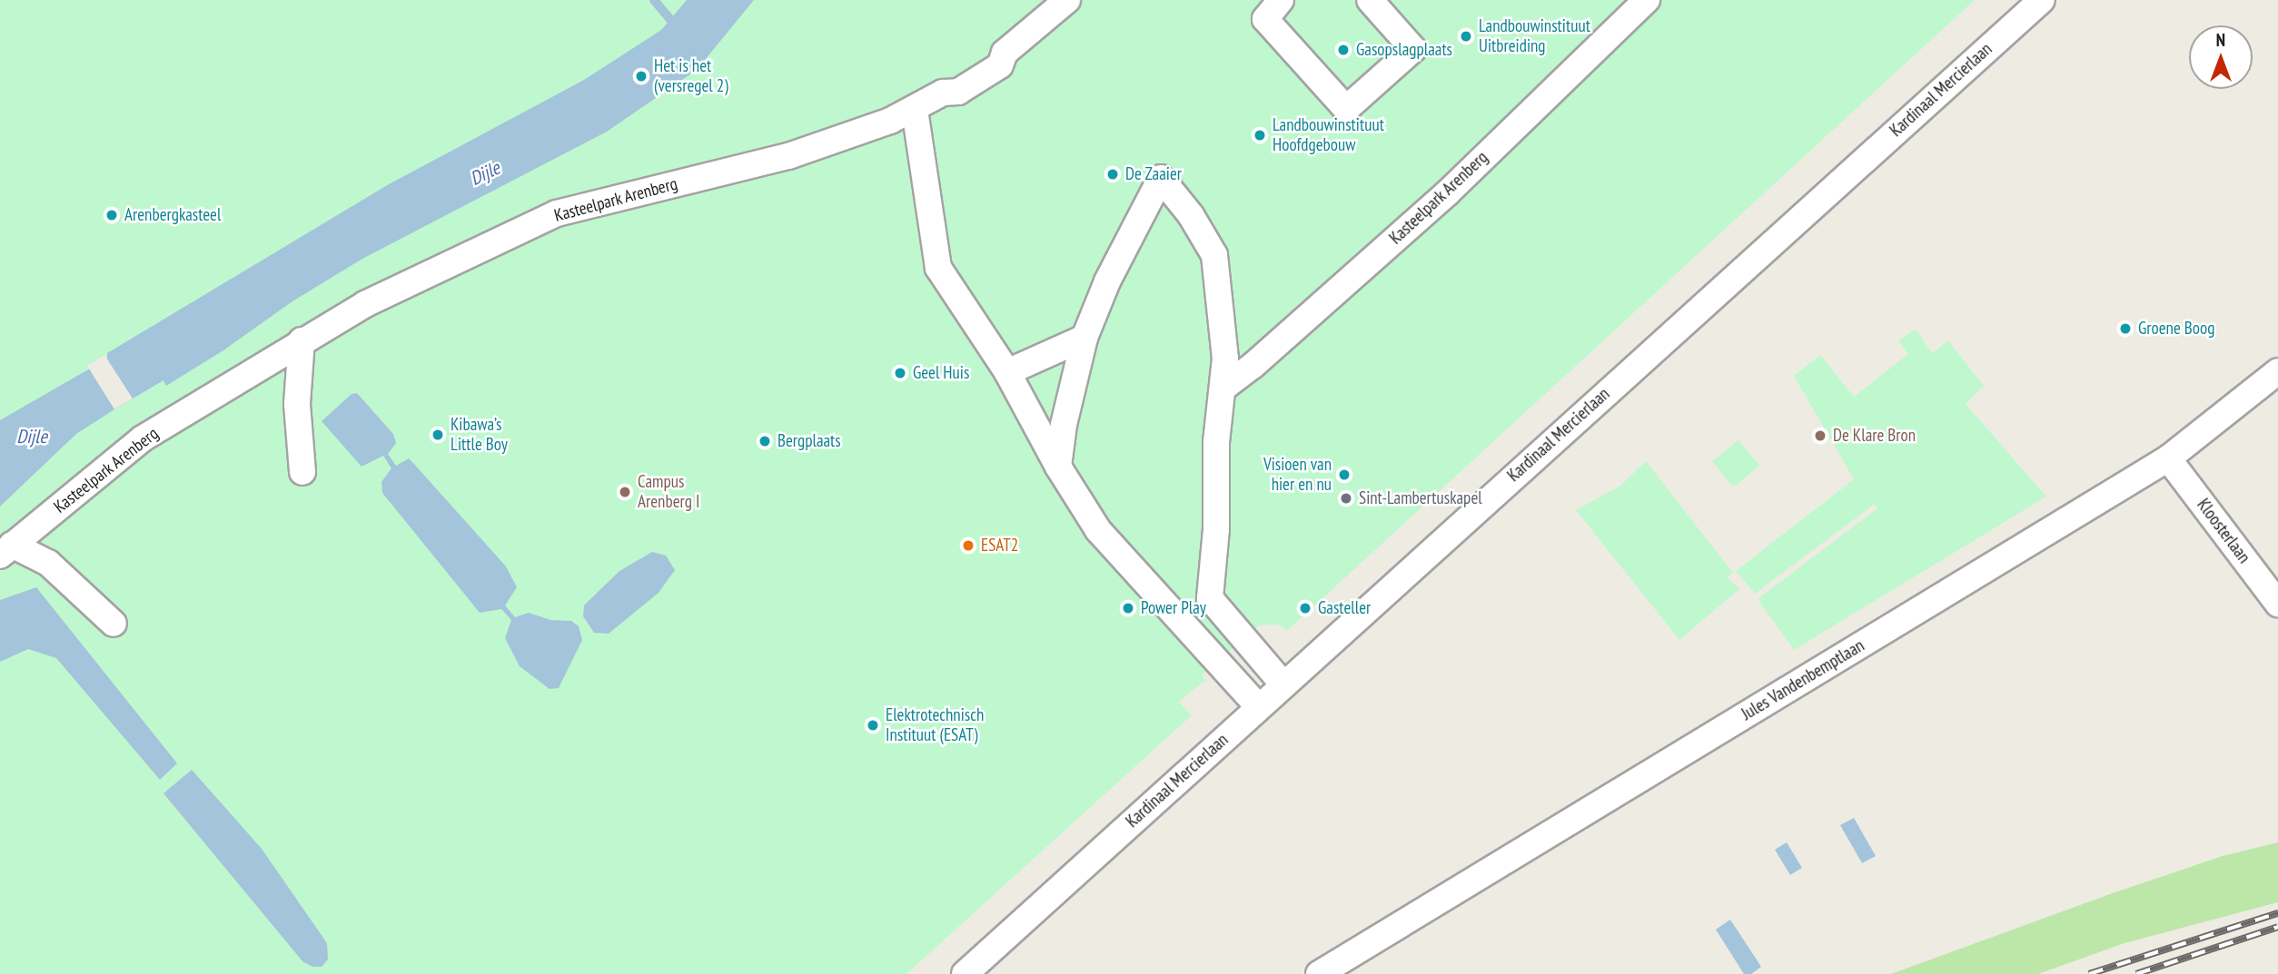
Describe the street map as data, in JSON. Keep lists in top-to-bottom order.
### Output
{
  "streets": {
    "street": [
      "Kardinaal Mercierlaan",
      "Kasteelpark Arenberg",
      "Kloosterlaan",
      "Jules Vandenbemptlaan"
    ]
  },
  "crossings": [
    ["Kloosterlaan", "Jules Vandenbemptlaan"]
  ],
  "water": ["Dijle"],
  "places": [
    "Landbouwinstituut Uitbreiding",
    "Gasopslagplaats",
    "Het is het (versregel 2)",
    "Landbouwinstituut Hoofdgebouw",
    "De Zaaier",
    "Arenbergkasteel",
    "Groene Boog",
    "Geel Huis",
    "Kibawa’s Little Boy",
    "De Klare Bron",
    "Bergplaats",
    "Visioen van hier en nu",
    "Campus Arenberg I",
    "Sint-Lambertuskapel",
    "ESAT2",
    "Power Play",
    "Gasteller",
    "Elektrotechnisch Instituut (ESAT)"
  ],
  "north": "top"
}
